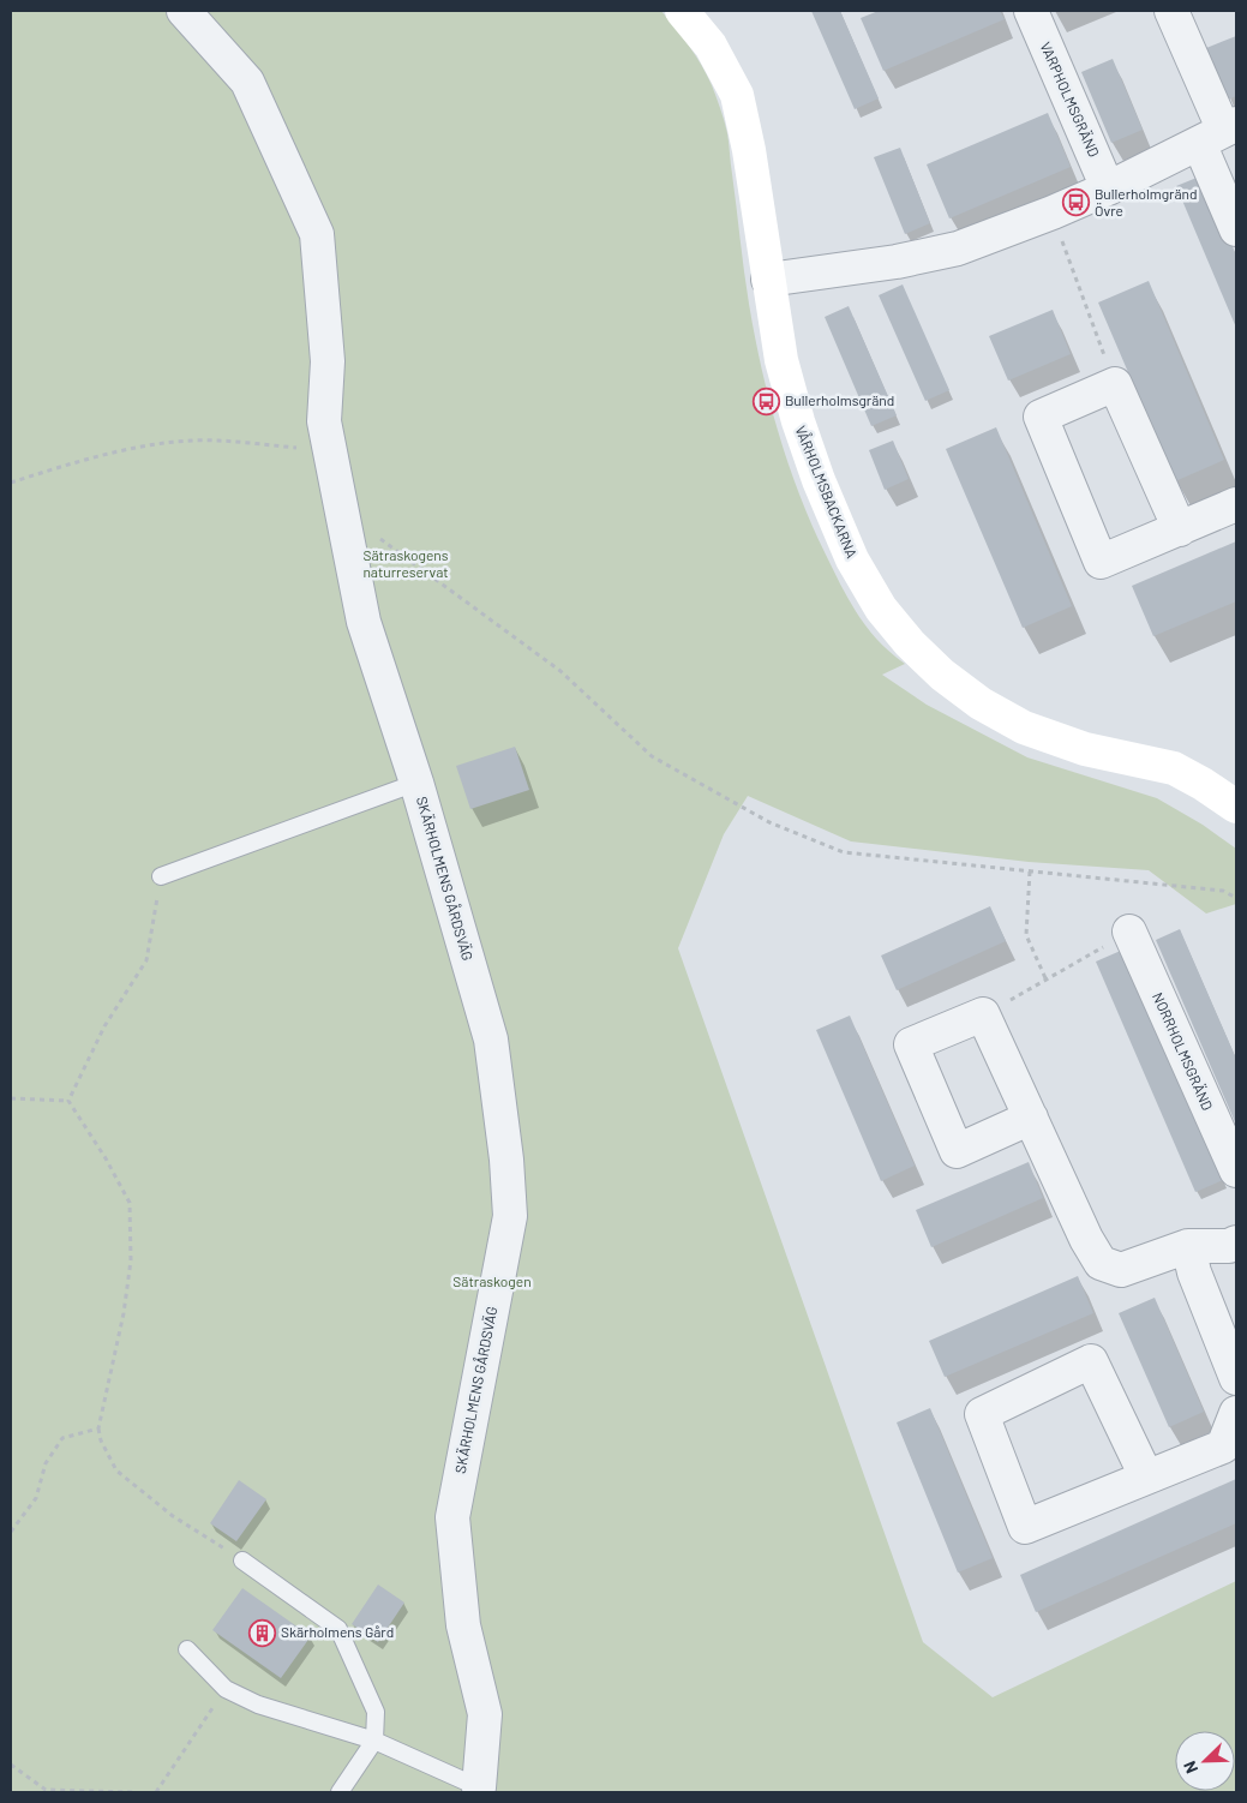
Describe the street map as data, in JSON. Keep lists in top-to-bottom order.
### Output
{
  "streets": {
    "street": [
      "VARPHOLMSGRÄND",
      "VÅRHOLMSBACKARNA",
      "SKÄRHOLMENS GÅRDSVÄG",
      "NORRHOLMSGRÄND"
    ]
  },
  "parks": ["Sätraskogens naturreservat", "Sätraskogen"],
  "places": {
    "bus stop": ["Bullerholmgränd Övre", "Bullerholmsgränd"],
    "building": ["Skärholmens Gård"]
  },
  "north": "bottom left"
}
